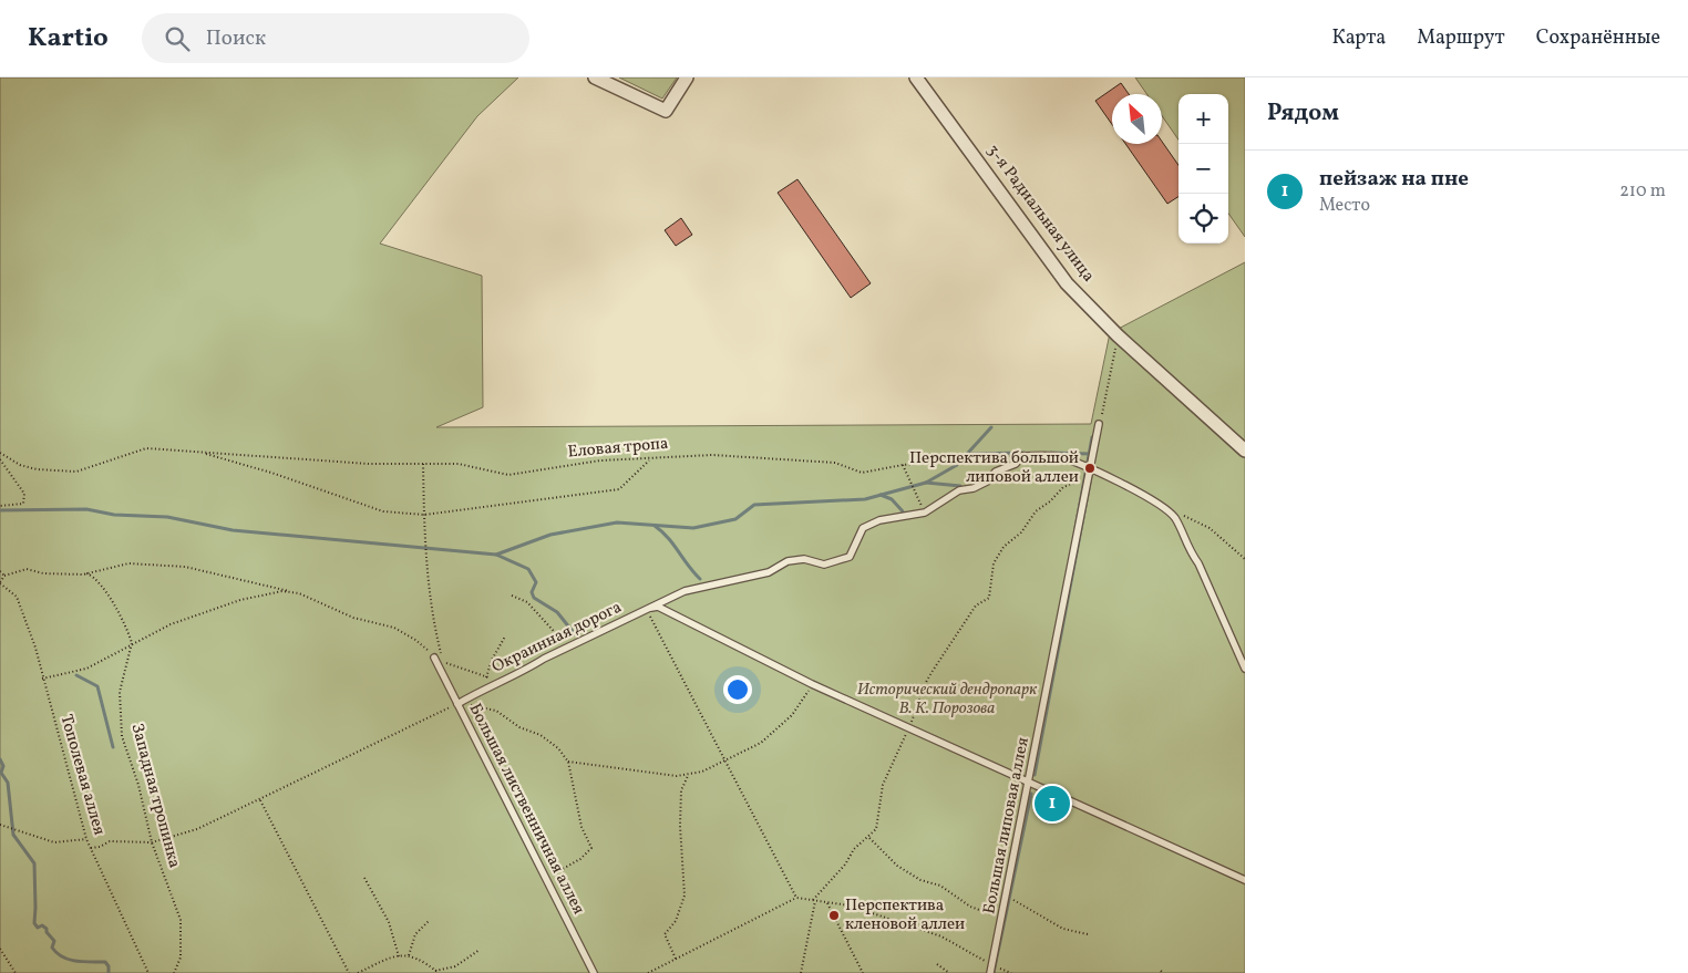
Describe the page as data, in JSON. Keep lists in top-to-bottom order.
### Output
{
  "streets": {
    "street": ["3-я Радиальная улица"],
    "lane": ["Окраинная дорога", "Большая лиственничная аллея", "Большая липовая аллея"],
    "path": ["Еловая тропа", "Тополевая аллея", "Западная тропинка"]
  },
  "crossings": [
    ["Еловая тропа", "Окраинная дорога"],
    ["Окраинная дорога", "Большая лиственничная аллея"]
  ],
  "parks": ["Исторический дендропарк В. К. Порозова"],
  "places": ["Перспектива большой липовой аллеи", "Перспектива кленовой аллеи"],
  "north": "top left",
  "page": {
    "header": "Kartio",
    "search": "Поиск",
    "nav": ["Карта", "Маршрут", "Сохранённые"],
    "heading": "Рядом",
    "map_buttons": ["+", "−"],
    "list": [
      {
        "mark": "1",
        "name": "пейзаж на пне",
        "note": "Место",
        "value": "210 m"
      }
    ],
    "pins": "1"
  }
}
